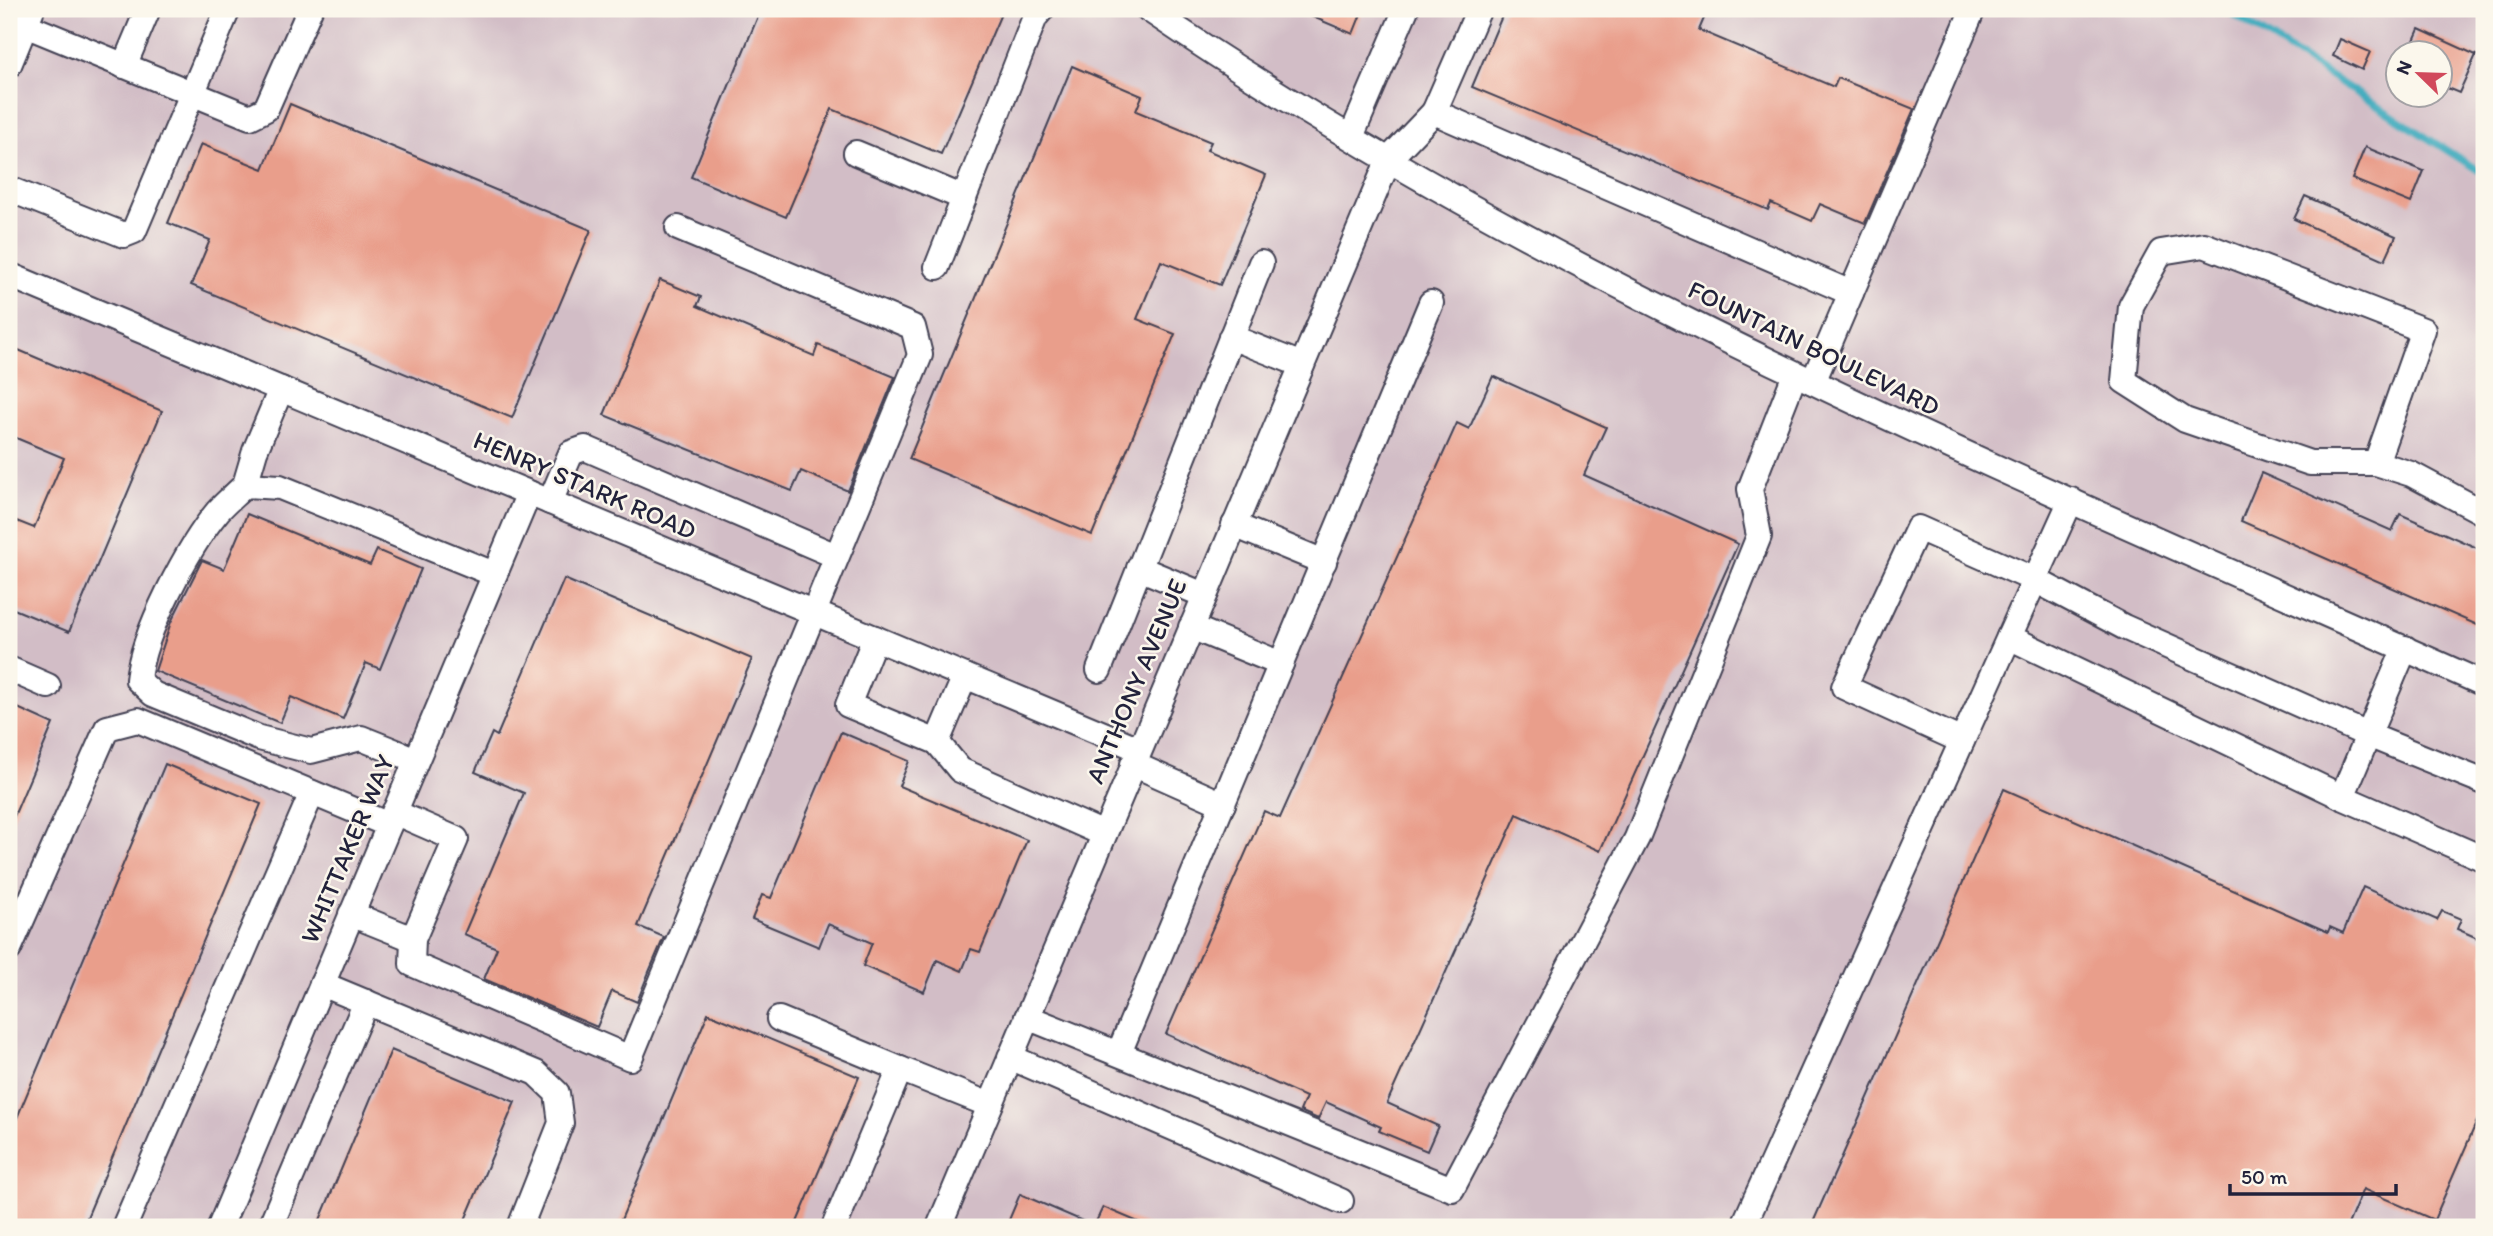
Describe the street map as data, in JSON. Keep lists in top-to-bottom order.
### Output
{
  "streets": {
    "street": [
      "FOUNTAIN BOULEVARD",
      "HENRY STARK ROAD",
      "ANTHONY AVENUE",
      "WHITTAKER WAY"
    ]
  },
  "crossings": [
    ["FOUNTAIN BOULEVARD", "ANTHONY AVENUE"],
    ["HENRY STARK ROAD", "ANTHONY AVENUE"],
    ["HENRY STARK ROAD", "WHITTAKER WAY"]
  ],
  "scale_bar": "50 m",
  "north": "top left"
}
